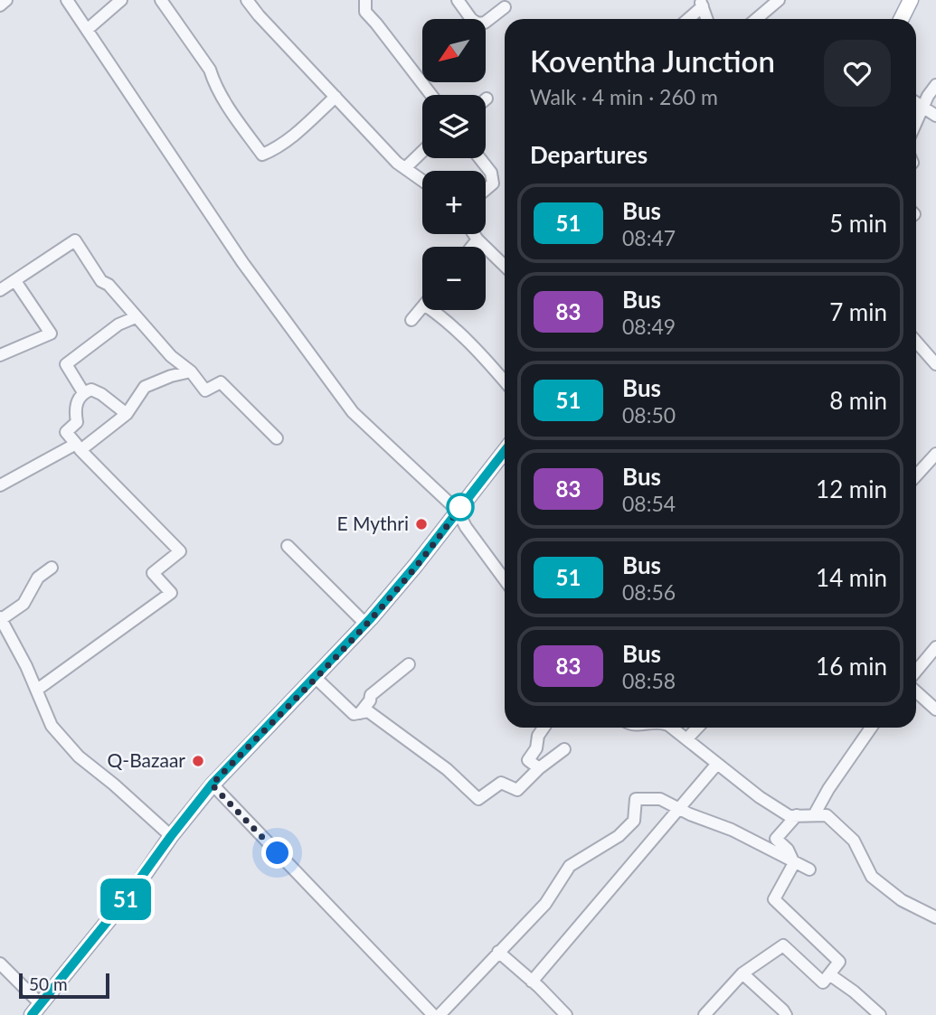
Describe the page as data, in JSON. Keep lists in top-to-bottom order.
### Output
{
  "places": ["E Mythri", "Q-Bazaar"],
  "lines": ["bus line 51"],
  "scale_bar": "50 m",
  "north": "bottom left",
  "page": {
    "on_map": "51",
    "map_buttons": ["+", "−"],
    "heading": [
      ["Koventha Junction", "Walk · 4 min · 260 m"],
      "Departures"
    ],
    "list": [
      {
        "mark": "51",
        "name": "Bus",
        "note": "08:47",
        "value": "5 min"
      },
      {
        "mark": "83",
        "name": "Bus",
        "note": "08:49",
        "value": "7 min"
      },
      {
        "mark": "51",
        "name": "Bus",
        "note": "08:50",
        "value": "8 min"
      },
      {
        "mark": "83",
        "name": "Bus",
        "note": "08:54",
        "value": "12 min"
      },
      {
        "mark": "51",
        "name": "Bus",
        "note": "08:56",
        "value": "14 min"
      },
      {
        "mark": "83",
        "name": "Bus",
        "note": "08:58",
        "value": "16 min"
      }
    ],
    "scale": "50 m"
  }
}
